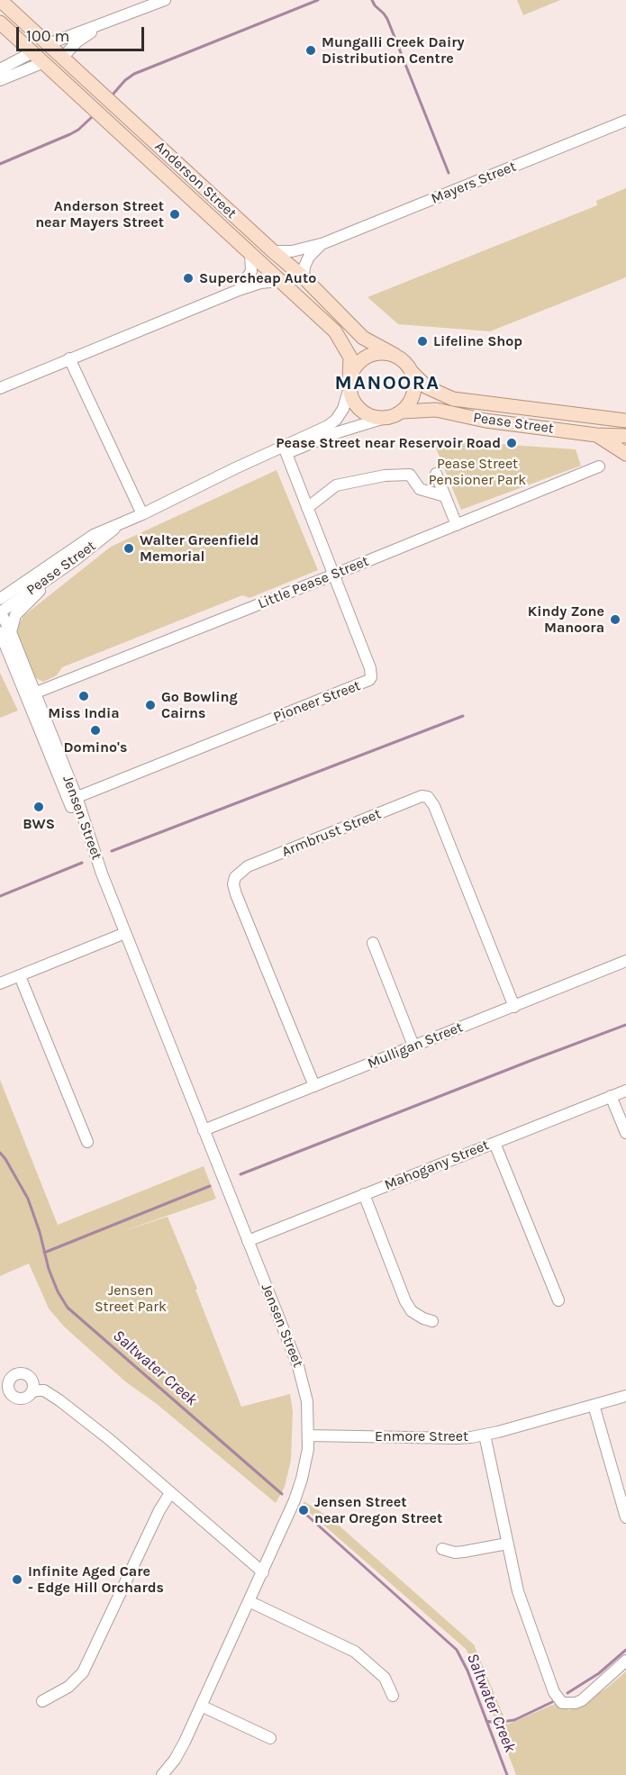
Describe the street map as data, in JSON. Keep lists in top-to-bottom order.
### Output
{
  "streets": {
    "main road": ["Anderson Street", "Pease Street"],
    "street": [
      "Mayers Street",
      "Little Pease Street",
      "Pioneer Street",
      "Jensen Street",
      "Armbrust Street",
      "Mulligan Street",
      "Mahogany Street",
      "Enmore Street"
    ]
  },
  "crossings": [
    ["Anderson Street", "Mayers Street"],
    ["Anderson Street", "Pease Street"],
    ["Pease Street", "Pioneer Street"],
    ["Pease Street", "Jensen Street"],
    ["Little Pease Street", "Pioneer Street"],
    ["Little Pease Street", "Jensen Street"],
    ["Pioneer Street", "Jensen Street"],
    ["Jensen Street", "Mulligan Street"],
    ["Jensen Street", "Mahogany Street"],
    ["Jensen Street", "Enmore Street"],
    ["Armbrust Street", "Mulligan Street"]
  ],
  "districts": ["MANOORA"],
  "water": ["Saltwater Creek"],
  "parks": ["Pease Street Pensioner Park", "Jensen Street Park"],
  "places": [
    "Mungalli Creek Dairy Distribution Centre",
    "Anderson Street near Mayers Street",
    "Supercheap Auto",
    "Lifeline Shop",
    "Pease Street near Reservoir Road",
    "Walter Greenfield Memorial",
    "Kindy Zone Manoora",
    "Miss India",
    "Go Bowling Cairns",
    "Domino's",
    "BWS",
    "Jensen Street near Oregon Street",
    "Infinite Aged Care - Edge Hill Orchards"
  ],
  "scale_bar": "100 m"
}
